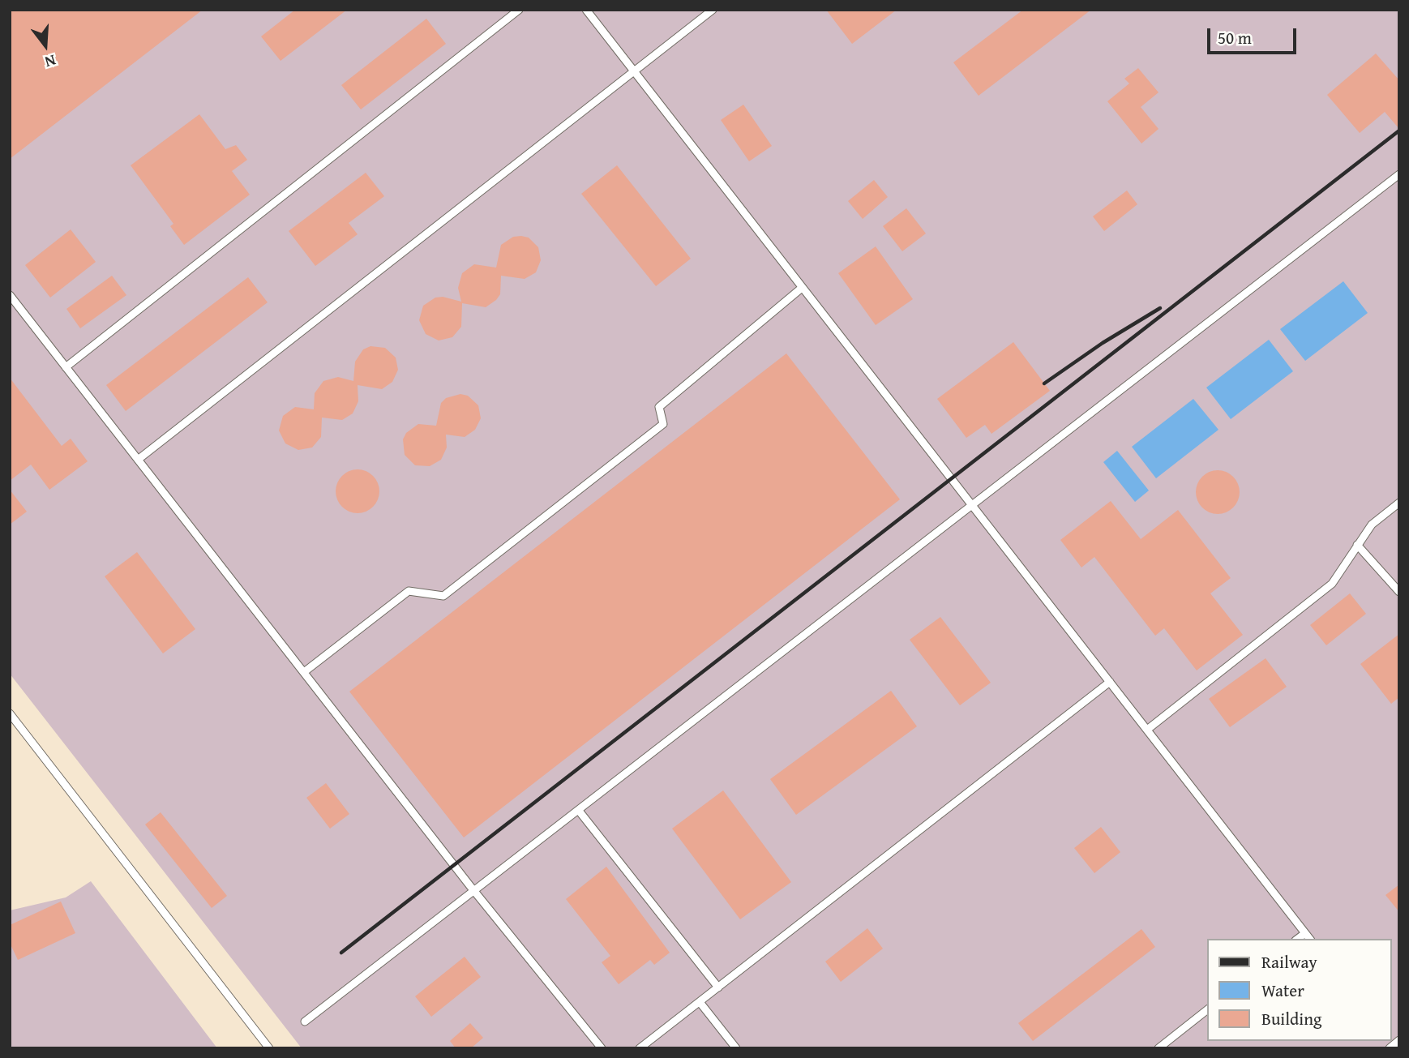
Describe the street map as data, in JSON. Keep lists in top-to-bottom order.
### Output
{
  "legend": ["Railway", "Water", "Building"],
  "scale_bar": "50 m",
  "north": "bottom"
}
